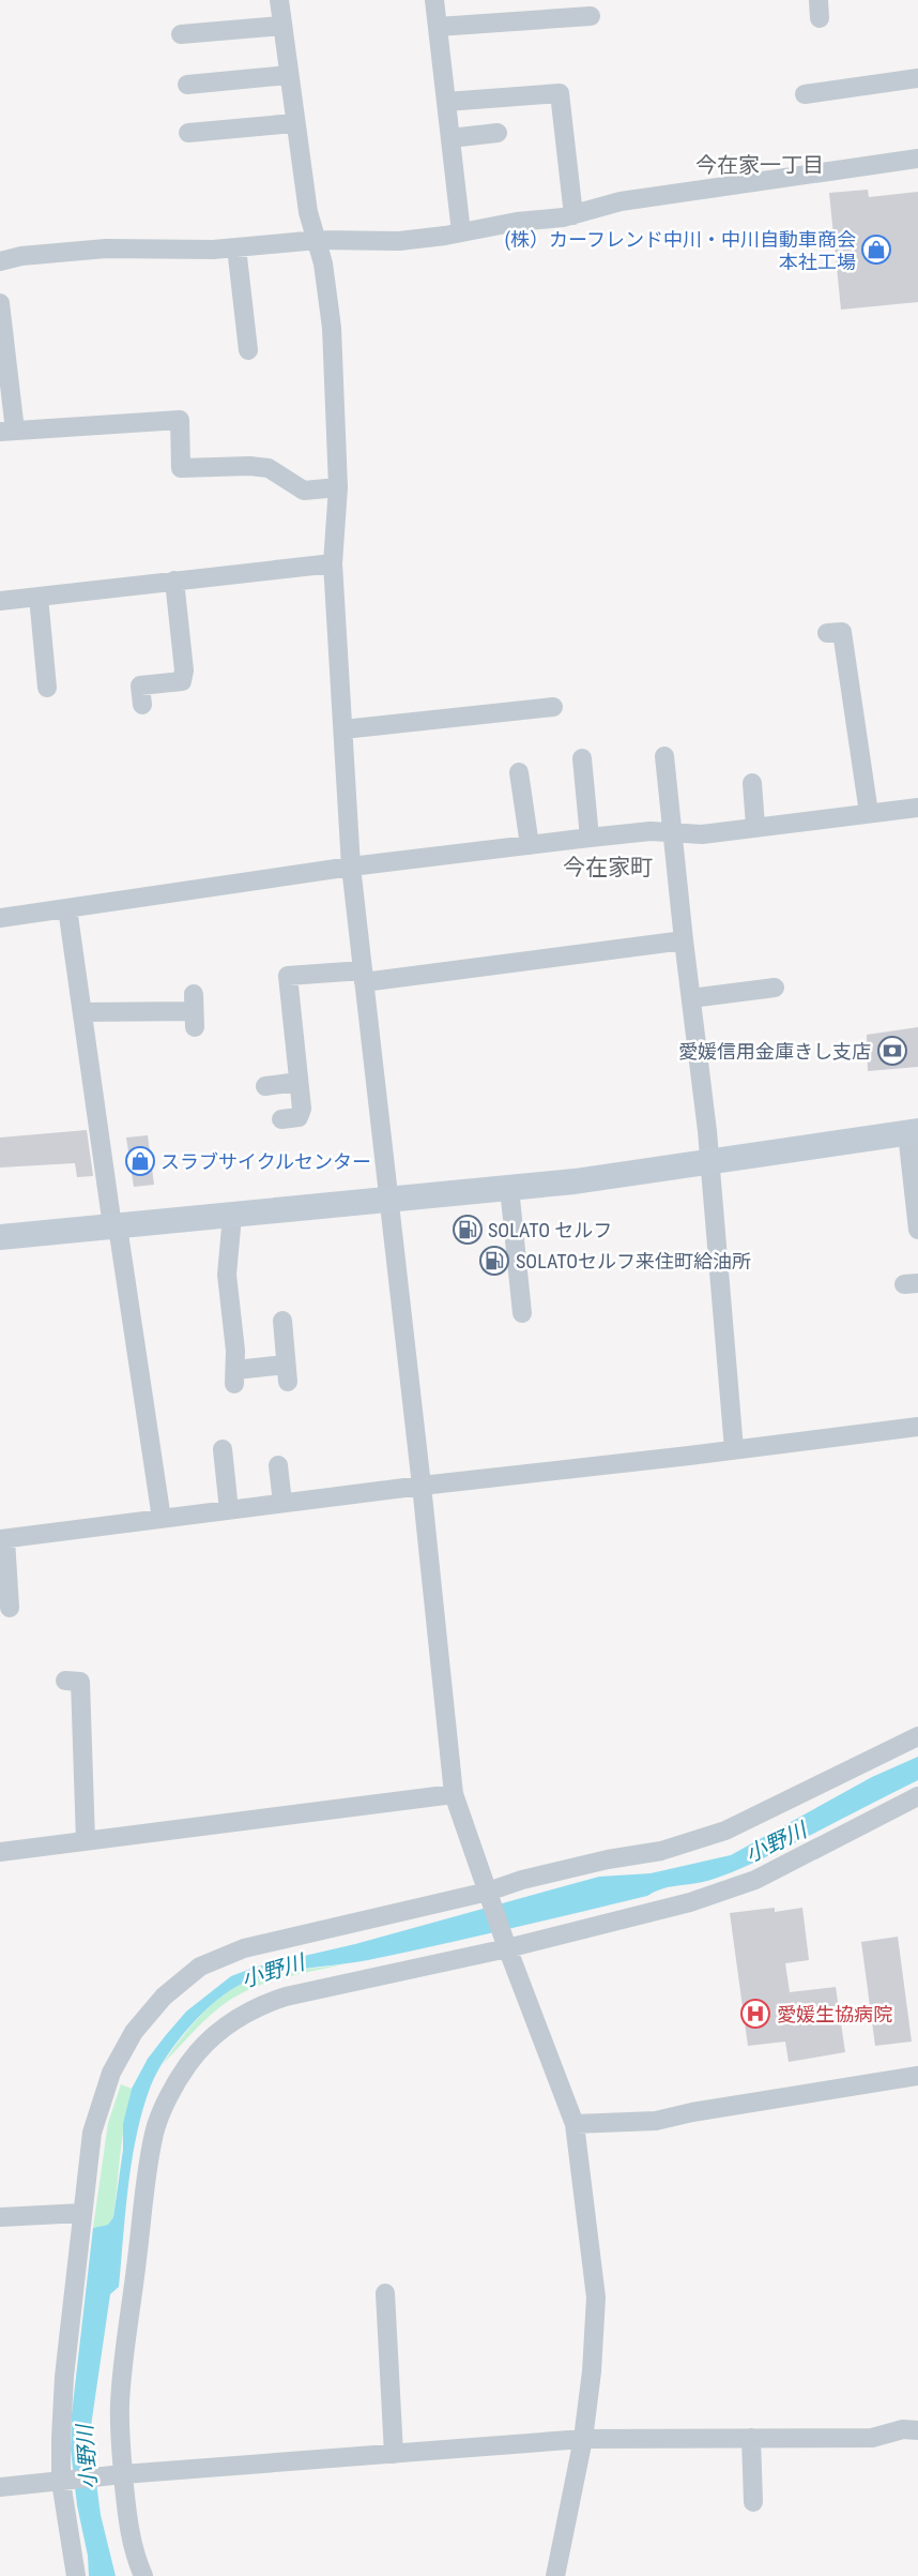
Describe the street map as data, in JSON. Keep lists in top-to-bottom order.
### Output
{
  "districts": ["今在家一丁目", "今在家町"],
  "water": ["小野川"],
  "places": {
    "shop": ["(株）カーフレンド中川・中川自動車商会 本社工場", "スラブサイクルセンター"],
    "bank": ["愛媛信用金庫きし支店"],
    "fuel station": ["SOLATO セルフ", "SOLATOセルフ来住町給油所"],
    "hospital": ["愛媛生協病院"]
  }
}
